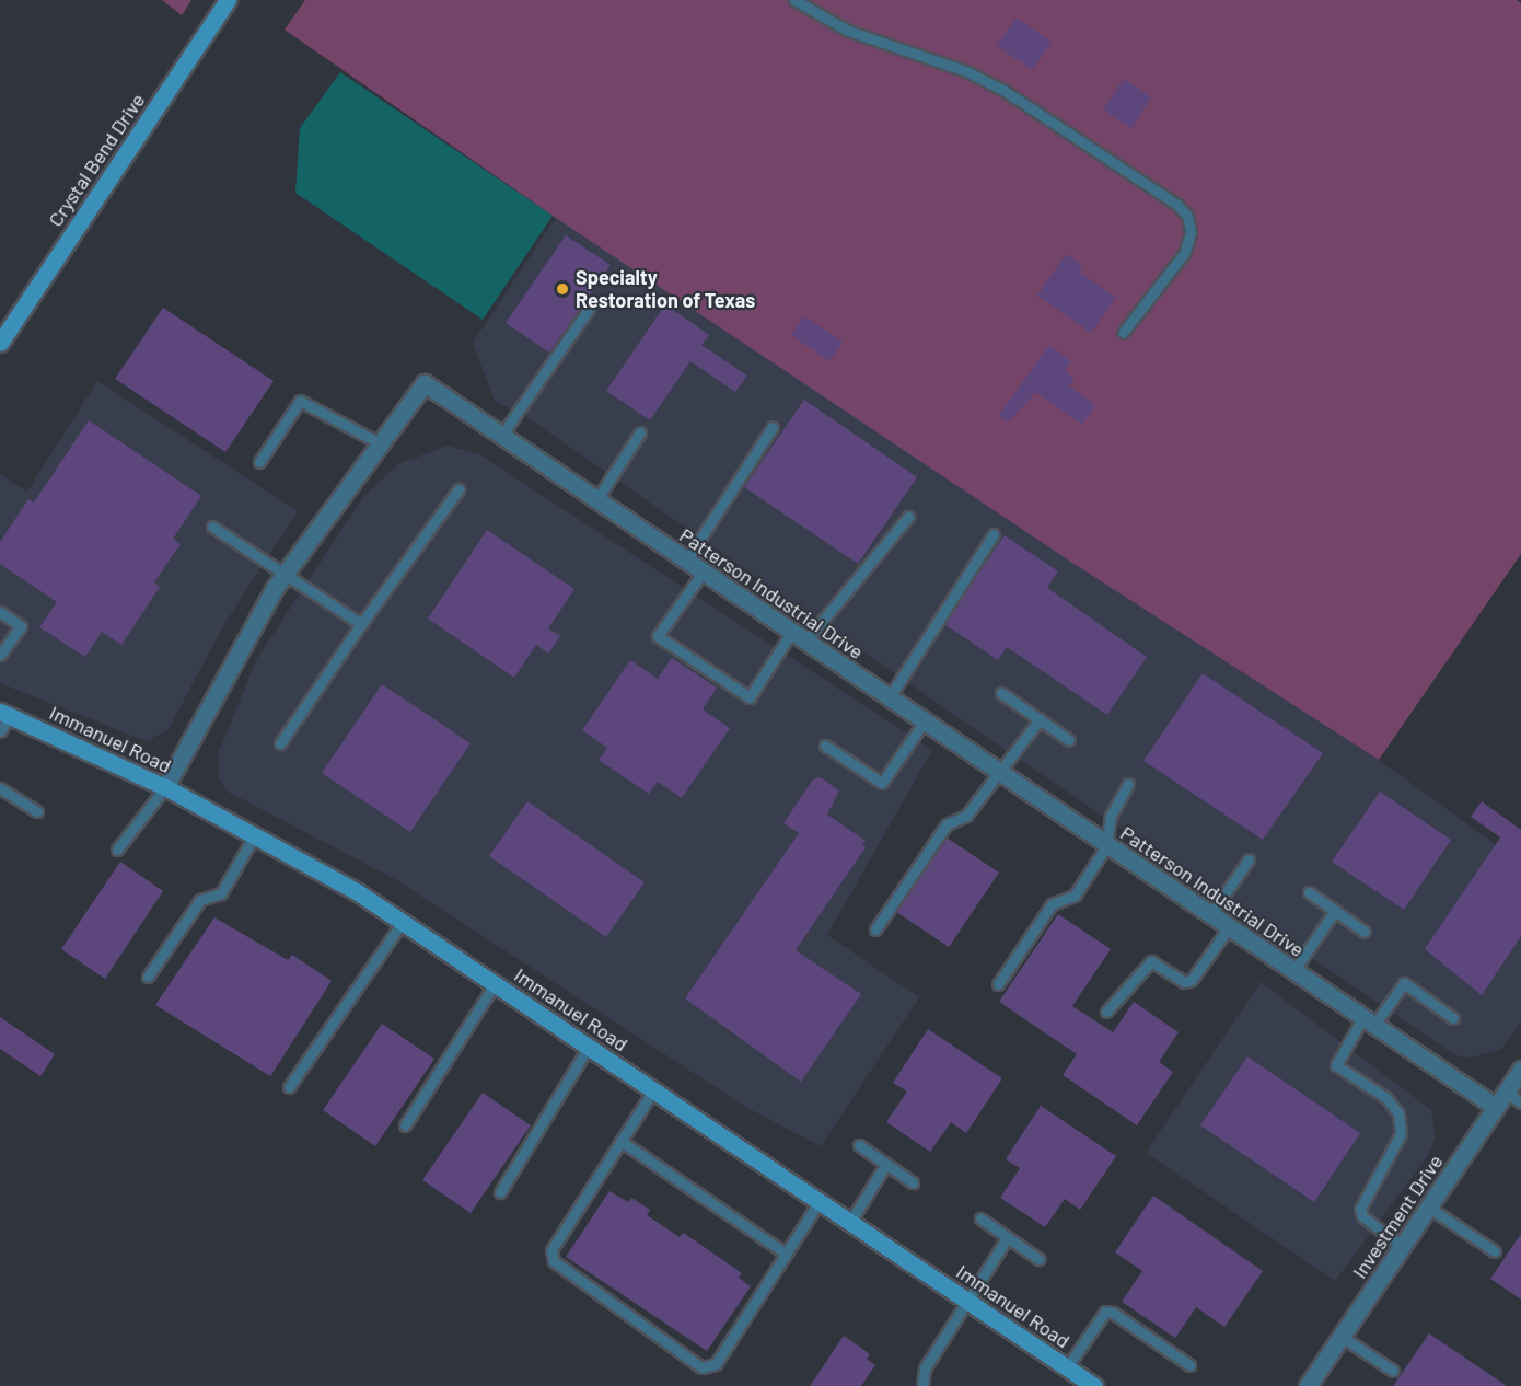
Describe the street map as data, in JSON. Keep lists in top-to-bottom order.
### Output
{
  "streets": {
    "street": [
      "Crystal Bend Drive",
      "Patterson Industrial Drive",
      "Immanuel Road",
      "Investment Drive"
    ]
  },
  "crossings": [
    ["Patterson Industrial Drive", "Immanuel Road"],
    ["Patterson Industrial Drive", "Investment Drive"]
  ],
  "places": ["Specialty Restoration of Texas"]
}
